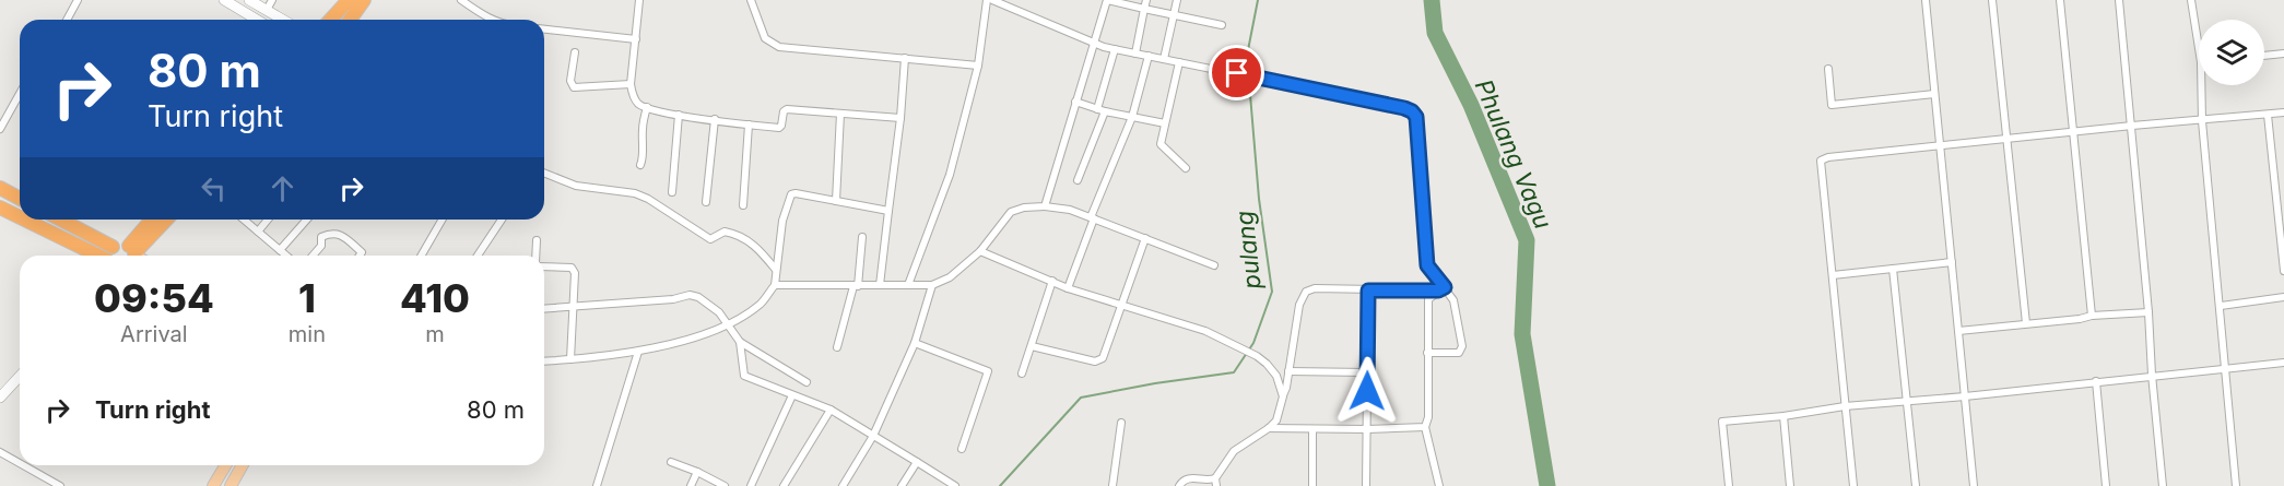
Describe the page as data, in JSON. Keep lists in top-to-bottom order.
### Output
{
  "water": ["Phulang Vagu", "pulang"],
  "page": {
    "turn": ["80 m", "Turn right"],
    "eta": [
      "09:54",
      "Arrival",
      "1",
      "min",
      "410",
      "m"
    ],
    "list": [
      {
        "name": "Turn right",
        "value": "80 m"
      }
    ]
  }
}
